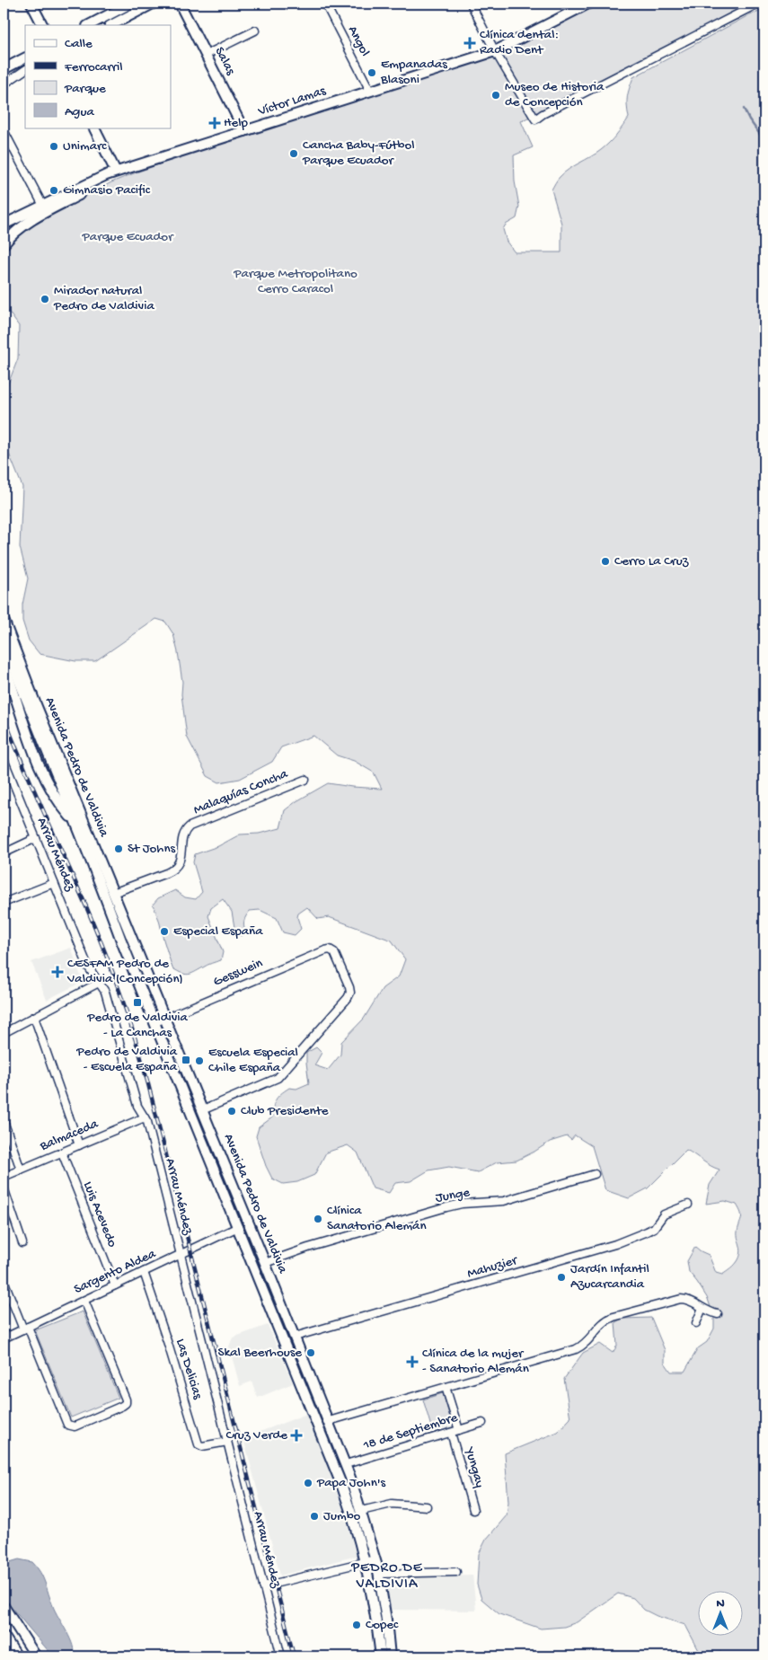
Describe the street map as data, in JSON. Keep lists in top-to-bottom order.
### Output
{
  "streets": {
    "main road": ["Salas", "Víctor Lamas", "Avenida Pedro de Valdivia"],
    "street": [
      "Angol",
      "Malaquías Concha",
      "Arrau Méndez",
      "Gesswein",
      "Balmaceda",
      "Junge",
      "Luis Acevedo",
      "Mahuzier",
      "Sargento Aldea",
      "Las Delicias",
      "18 de Septiembre",
      "Yungay"
    ]
  },
  "crossings": [
    ["Angol", "Víctor Lamas"],
    ["Salas", "Víctor Lamas"],
    ["Avenida Pedro de Valdivia", "Malaquías Concha"],
    ["Avenida Pedro de Valdivia", "Gesswein"],
    ["Avenida Pedro de Valdivia", "Junge"],
    ["Avenida Pedro de Valdivia", "Mahuzier"],
    ["Avenida Pedro de Valdivia", "Sargento Aldea"],
    ["Avenida Pedro de Valdivia", "18 de Septiembre"],
    ["Arrau Méndez", "Balmaceda"],
    ["Arrau Méndez", "Sargento Aldea"],
    ["Arrau Méndez", "Las Delicias"],
    ["Balmaceda", "Luis Acevedo"],
    ["Luis Acevedo", "Sargento Aldea"],
    ["Sargento Aldea", "Las Delicias"],
    ["18 de Septiembre", "Yungay"]
  ],
  "districts": ["PEDRO DE VALDIVIA"],
  "parks": ["Parque Ecuador", "Parque Metropolitano Cerro Caracol"],
  "places": {
    "health": [
      "Clínica dental: Radio Dent",
      "Help",
      "CESFAM Pedro de Valdivia (Concepción)",
      "Clínica de la mujer - Sanatorio Alemán",
      "Cruz Verde"
    ],
    "other": [
      "Empanadas Blasoni",
      "Museo de Historia de Concepción",
      "Unimarc",
      "Cancha Baby-Fútbol Parque Ecuador",
      "Gimnasio Pacific",
      "Mirador natural Pedro de Valdivia",
      "Cerro La Cruz",
      "St Johns",
      "Especial España",
      "Escuela Especial Chile España",
      "Club Presidente",
      "Clínica Sanatorio Alemán",
      "Jardín Infantil Azucarcandia",
      "Skal Beerhouse",
      "Papa John's",
      "Jumbo",
      "Copec"
    ],
    "transit": ["Pedro de Valdivia - La Canchas", "Pedro de Valdivia - Escuela España"]
  },
  "legend": [
    "Calle",
    "Ferrocarril",
    "Parque",
    "Agua"
  ],
  "north": "top"
}
